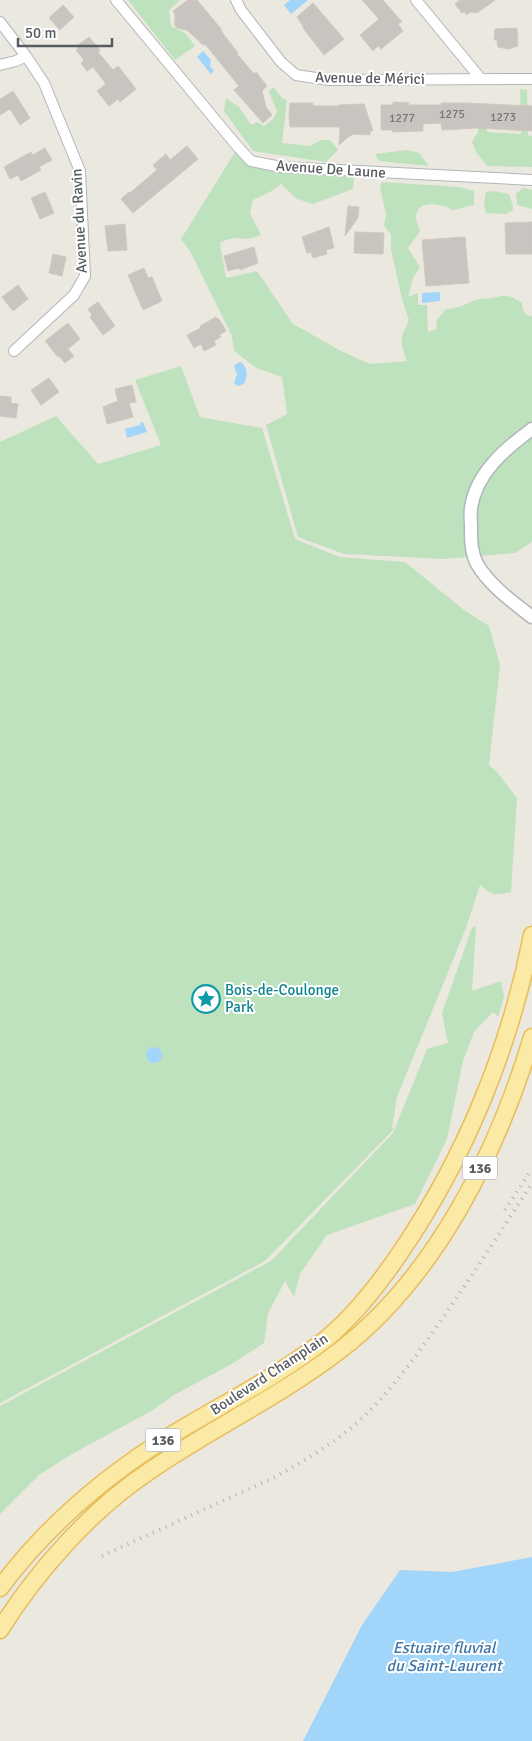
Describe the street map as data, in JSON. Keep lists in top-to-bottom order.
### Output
{
  "streets": {
    "main road": ["136", "Boulevard Champlain"],
    "street": ["Avenue de Mérici", "Avenue De Laune", "Avenue du Ravin"]
  },
  "water": ["Estuaire fluvial du Saint-Laurent"],
  "places": {
    "place": ["Bois-de-Coulonge Park"]
  },
  "house_numbers": ["1275", "1273", "1277"],
  "scale_bar": "50 m"
}
